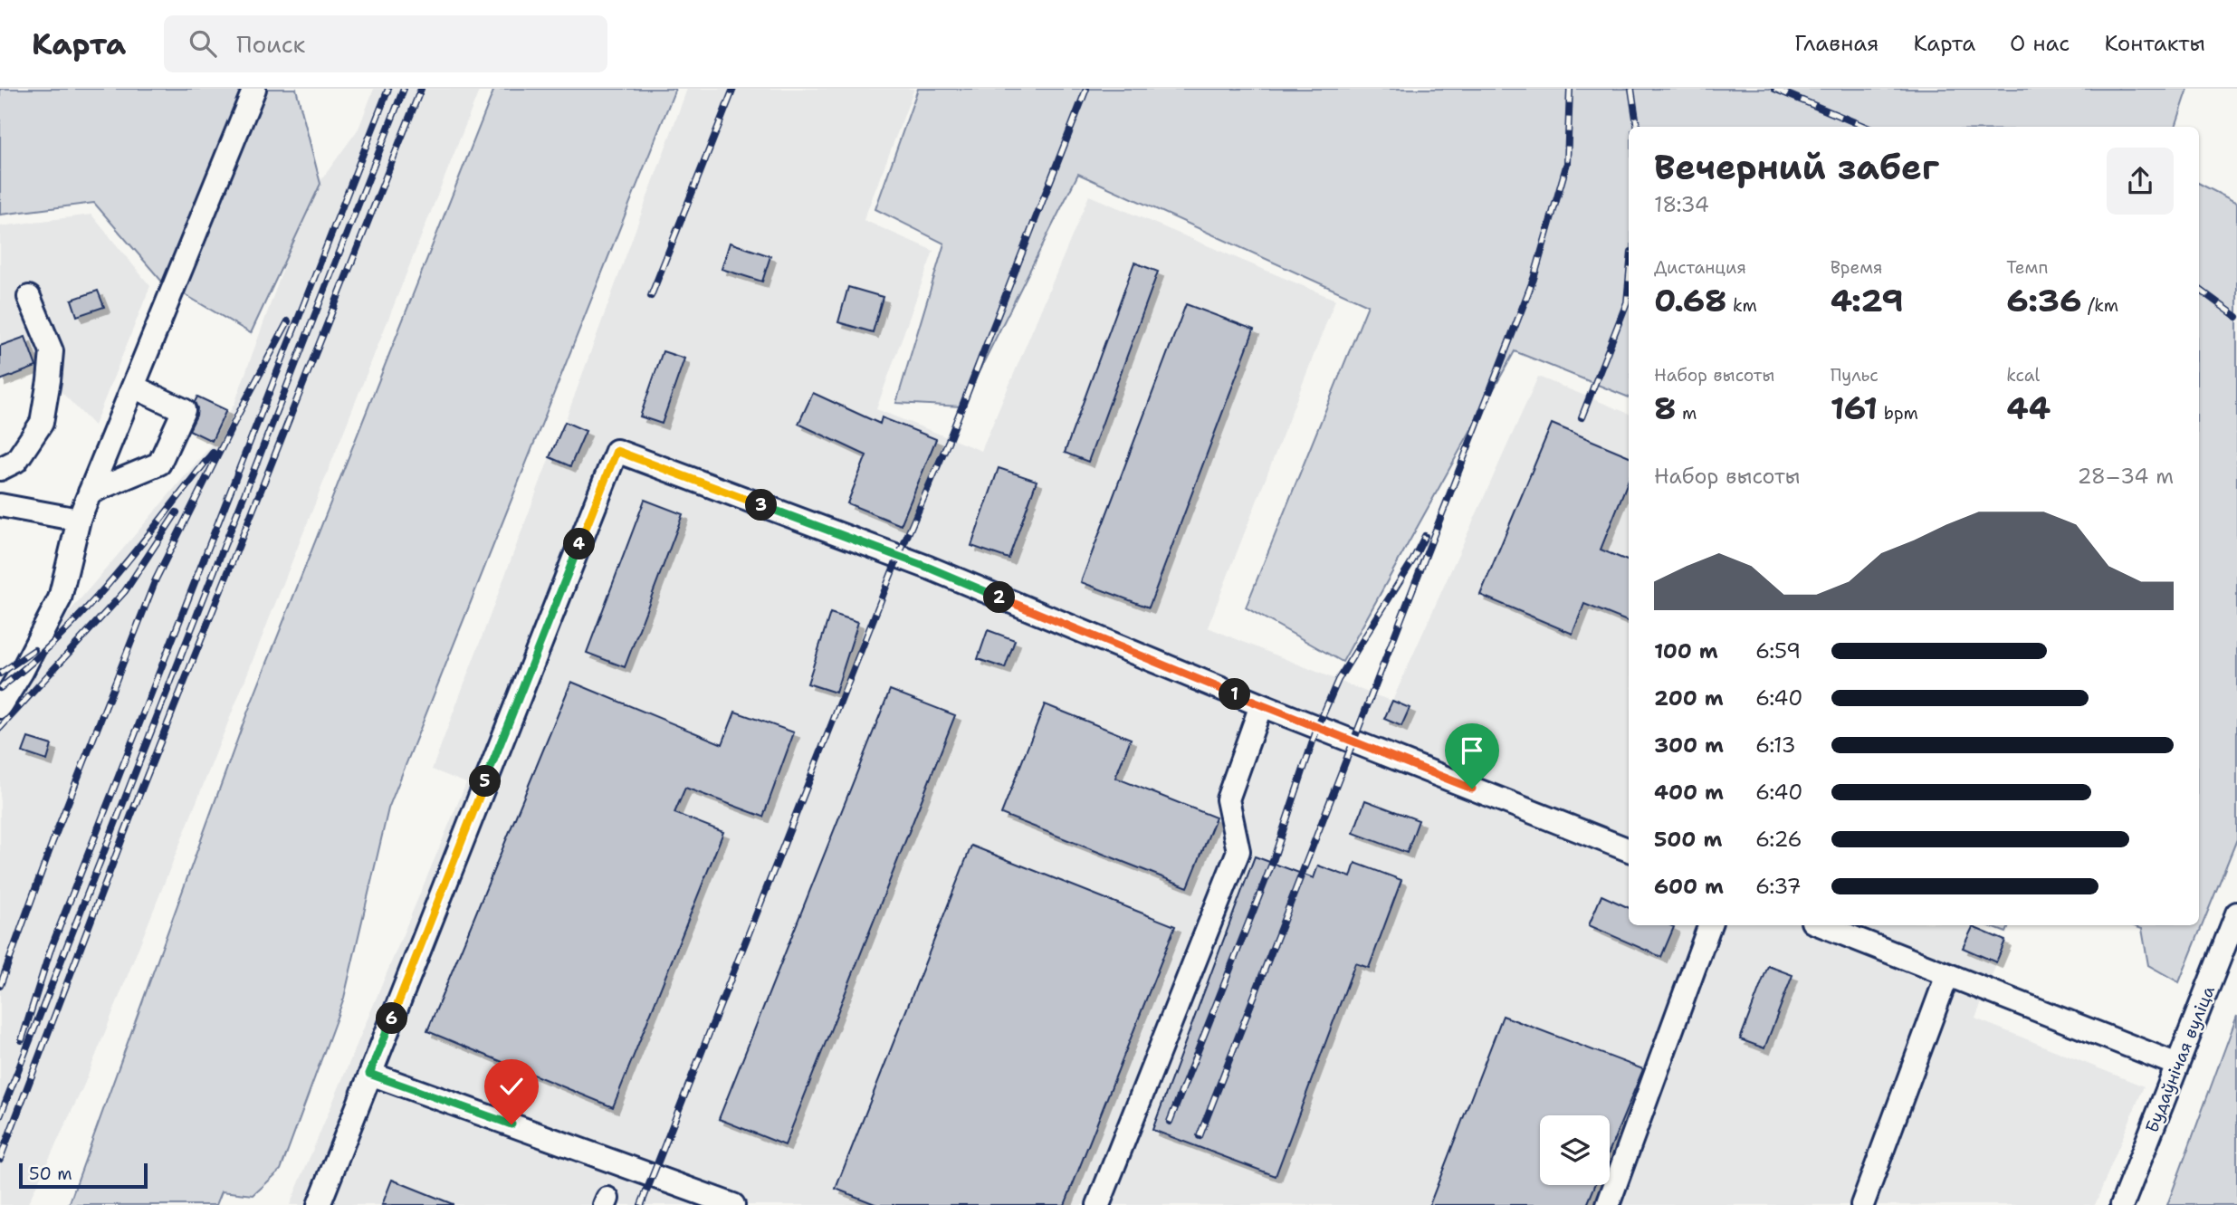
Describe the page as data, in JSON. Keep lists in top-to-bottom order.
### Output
{
  "streets": {
    "street": ["Будаўнічая вуліца"]
  },
  "scale_bar": "50 m",
  "page": {
    "header": "Карта",
    "search": "Поиск",
    "nav": [
      "Главная",
      "Карта",
      "О нас",
      "Контакты"
    ],
    "heading": ["Вечерний забег", "18:34"],
    "stats": [
      ["Дистанция", "0.68 km"],
      ["Время", "4:29"],
      ["Темп", "6:36 /km"],
      ["Набор высоты", "8 m"],
      ["Пульс", "161 bpm"],
      ["kcal", "44"]
    ],
    "chart": ["Набор высоты", "28–34 m"],
    "pins": [
      "3",
      "4",
      "2",
      "1",
      "5",
      "6"
    ],
    "list": [
      {
        "name": "100 m",
        "note": "6:59"
      },
      {
        "name": "200 m",
        "note": "6:40"
      },
      {
        "name": "300 m",
        "note": "6:13"
      },
      {
        "name": "400 m",
        "note": "6:40"
      },
      {
        "name": "500 m",
        "note": "6:26"
      },
      {
        "name": "600 m",
        "note": "6:37"
      }
    ],
    "scale": "50 m"
  }
}
